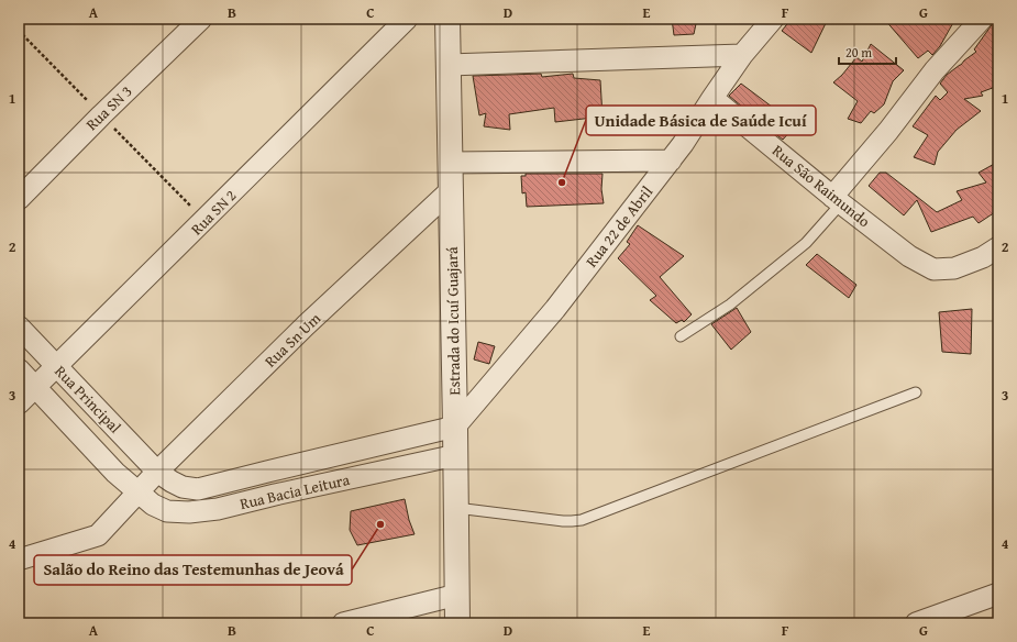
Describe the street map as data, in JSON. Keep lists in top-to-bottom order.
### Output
{
  "streets": {
    "street": [
      "Rua SN 3",
      "Rua São Raimundo",
      "Rua SN 2",
      "Rua 22 de Abril",
      "Estrada do Icuí Guajará",
      "Rua Sn Um",
      "Rua Principal",
      "Rua Bacia Leitura"
    ]
  },
  "crossings": [
    ["Rua São Raimundo", "Rua 22 de Abril"],
    ["Rua SN 2", "Rua Principal"],
    ["Rua 22 de Abril", "Estrada do Icuí Guajará"],
    ["Rua 22 de Abril", "Rua Bacia Leitura"],
    ["Estrada do Icuí Guajará", "Rua Sn Um"],
    ["Estrada do Icuí Guajará", "Rua Bacia Leitura"],
    ["Rua Sn Um", "Rua Principal"],
    ["Rua Sn Um", "Rua Bacia Leitura"],
    ["Rua Principal", "Rua Bacia Leitura"]
  ],
  "places": ["Unidade Básica de Saúde Icuí", "Salão do Reino das Testemunhas de Jeová"],
  "scale_bar": "20 m",
  "grid": {
    "columns": [
      "A",
      "B",
      "C",
      "D",
      "E",
      "F",
      "G"
    ],
    "rows": [
      "1",
      "2",
      "3",
      "4"
    ]
  }
}
